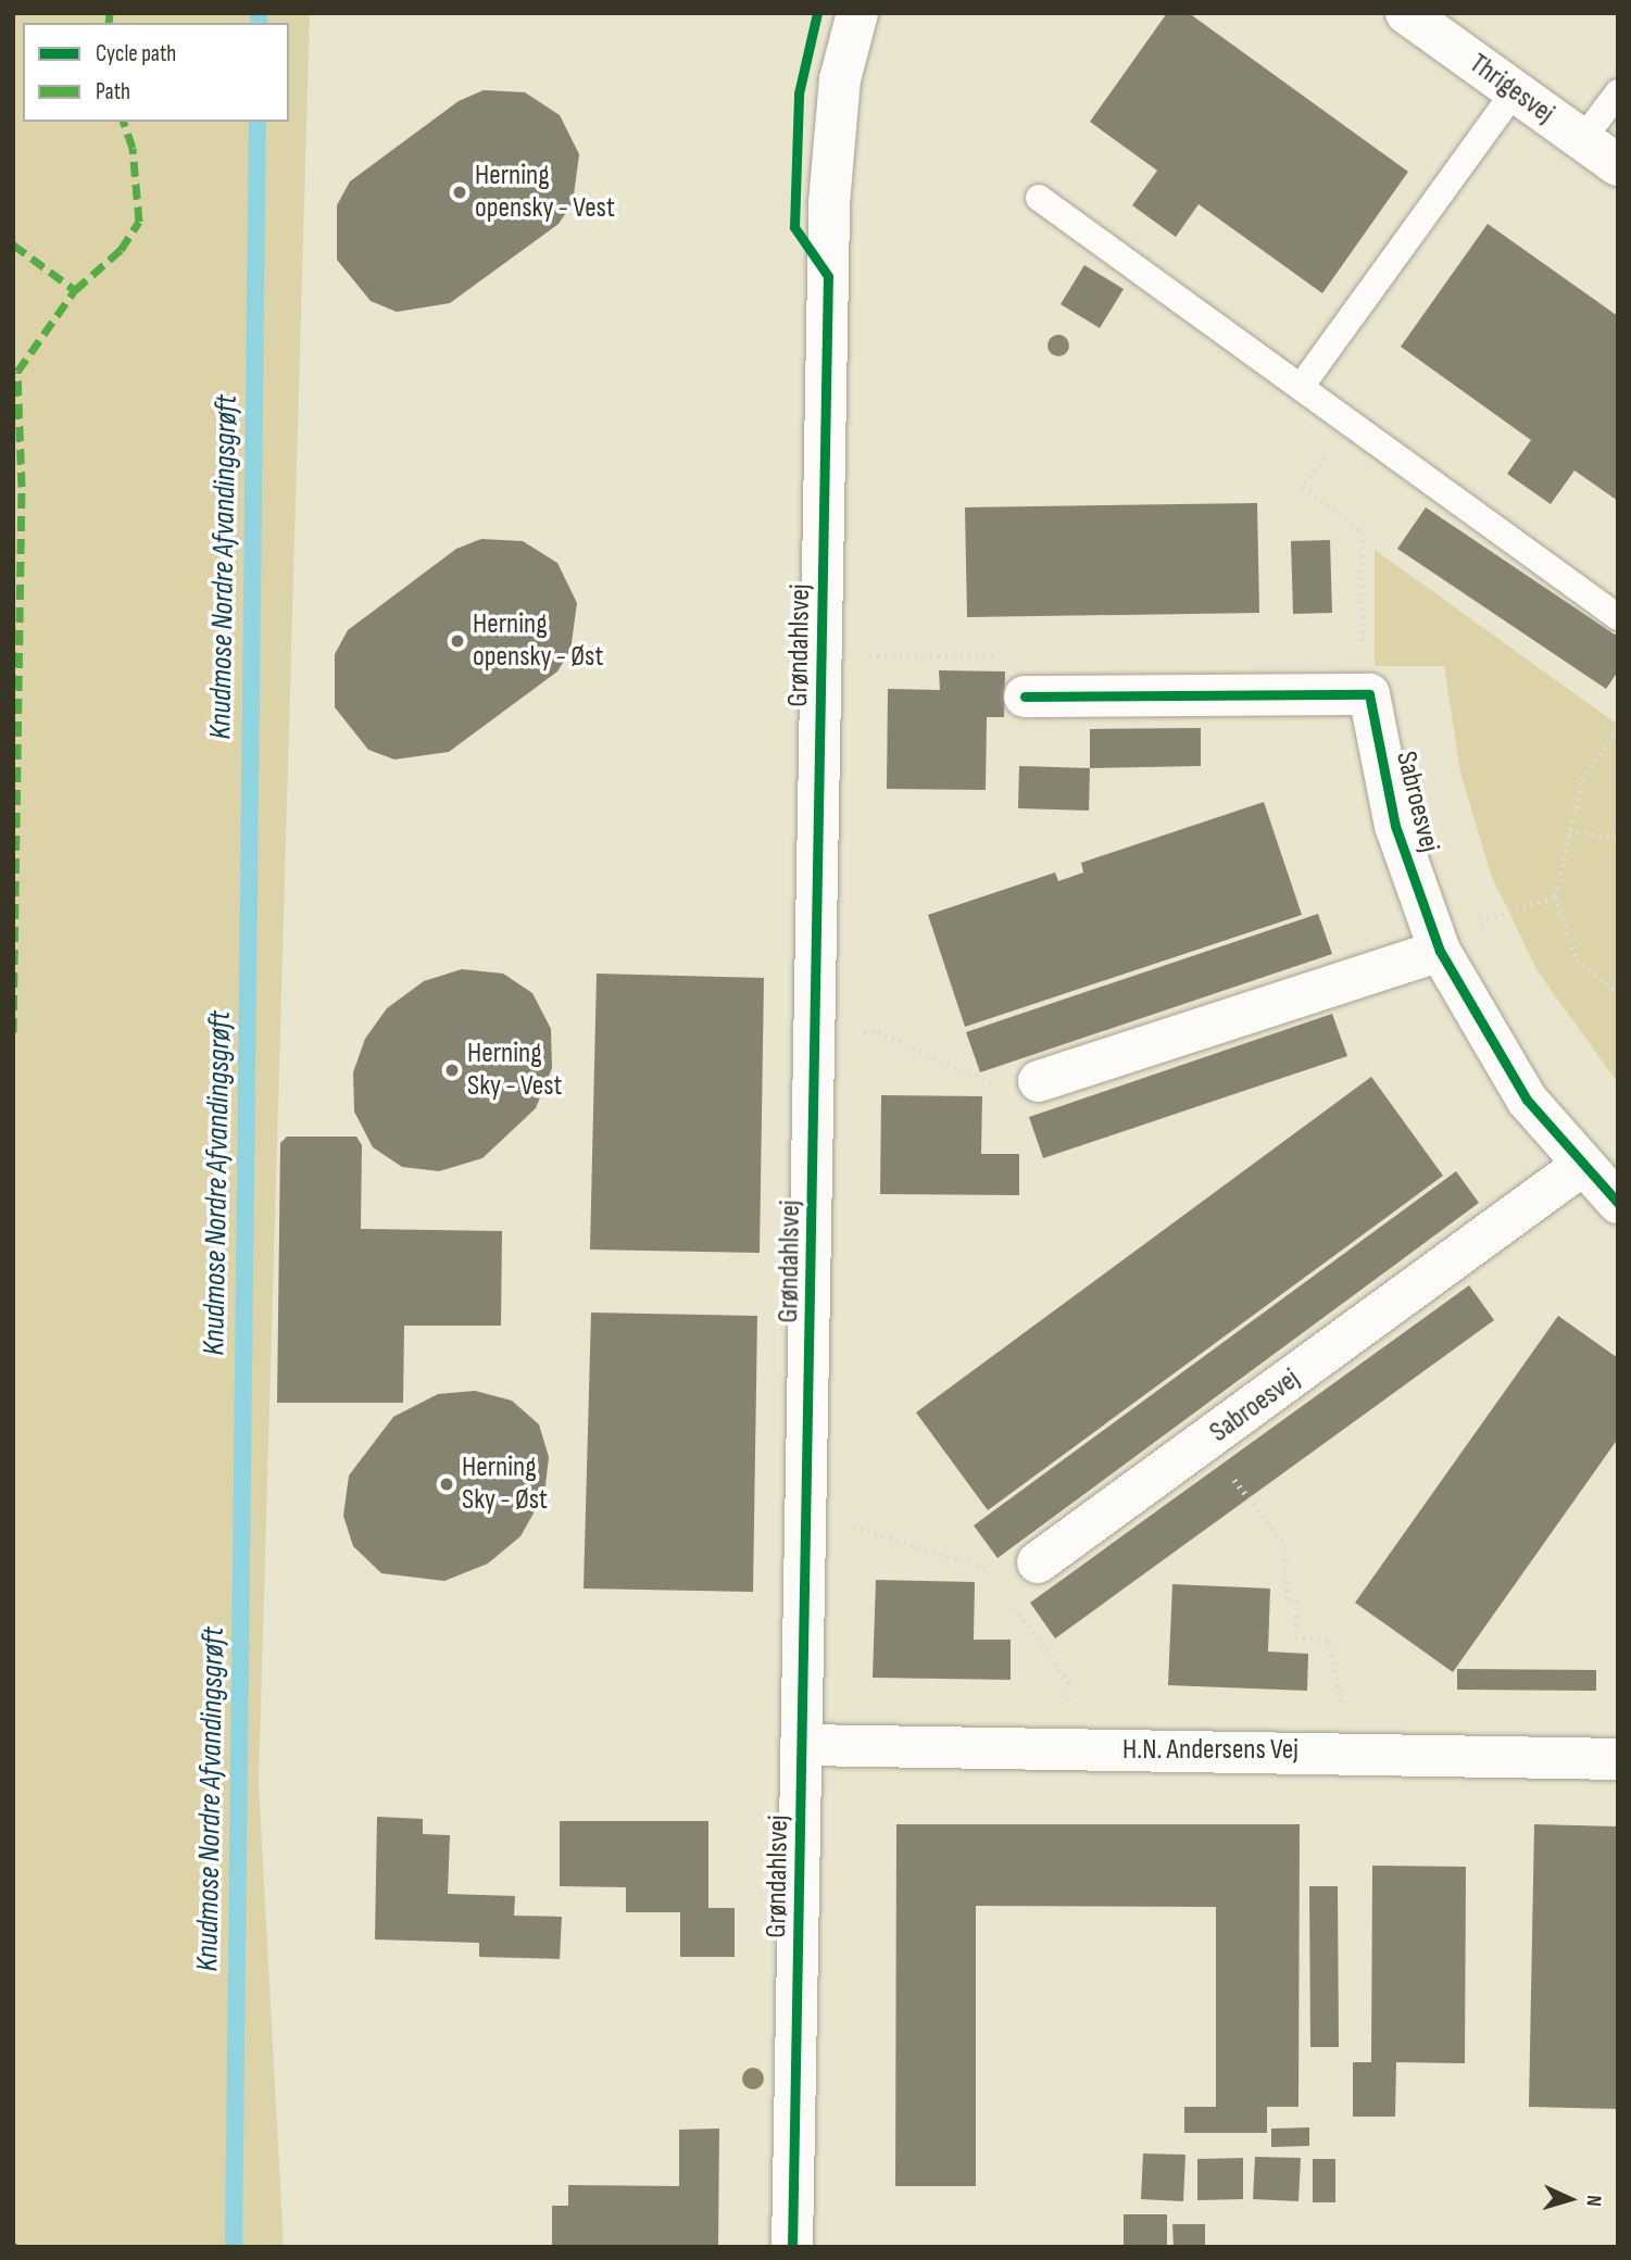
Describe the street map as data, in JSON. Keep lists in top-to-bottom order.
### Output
{
  "streets": {
    "street": [
      "Thrigesvej",
      "Grøndahlsvej",
      "Sabroesvej",
      "H.N. Andersens Vej"
    ]
  },
  "crossings": [
    ["Grøndahlsvej", "H.N. Andersens Vej"]
  ],
  "water": ["Knudmose Nordre Afvandingsgrøft"],
  "places": [
    "Herning opensky - Vest",
    "Herning opensky - Øst",
    "Herning Sky - Vest",
    "Herning Sky - Øst"
  ],
  "legend": ["Cycle path", "Path"],
  "north": "right"
}
